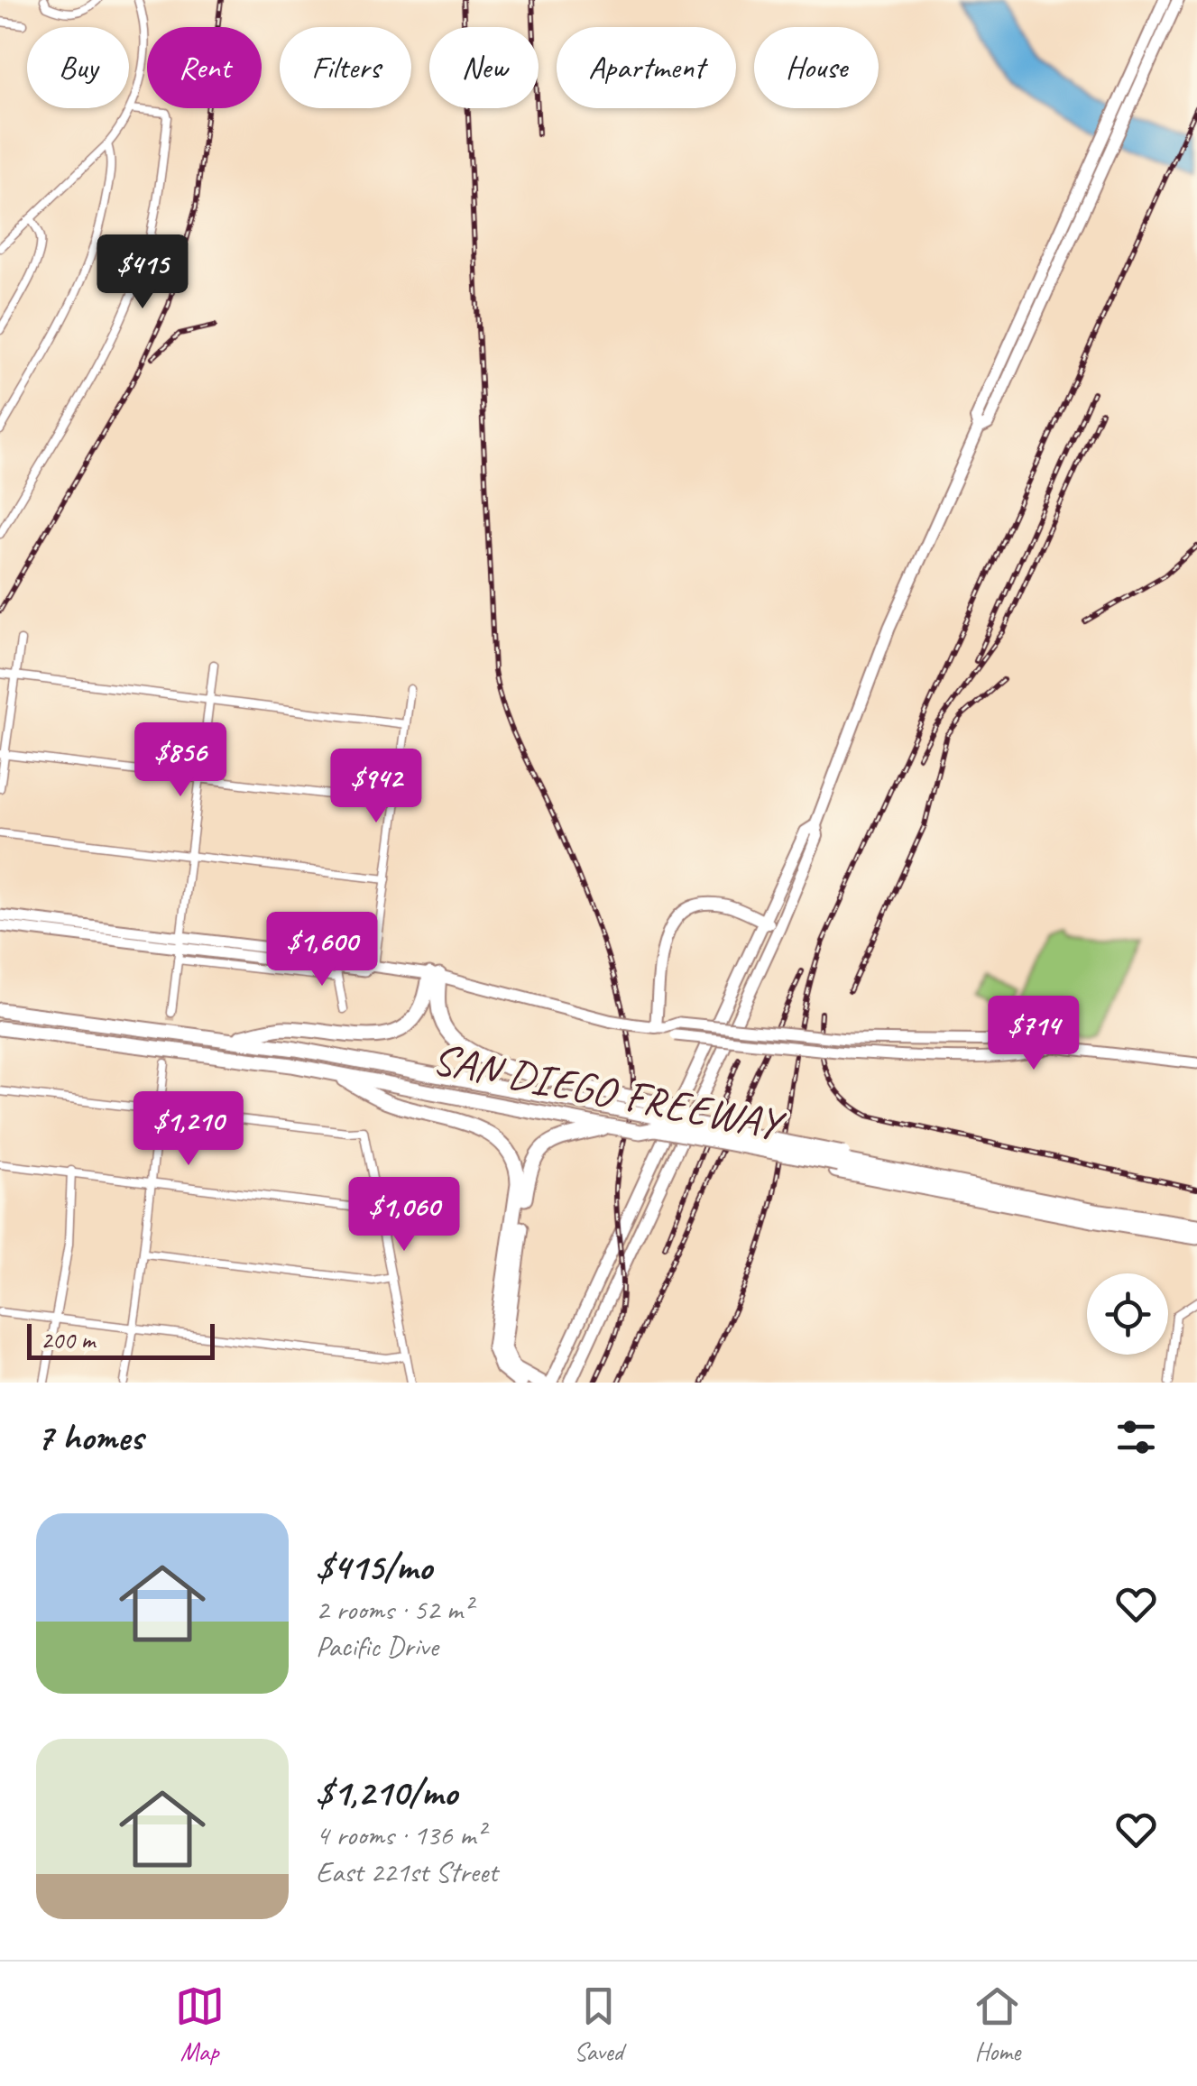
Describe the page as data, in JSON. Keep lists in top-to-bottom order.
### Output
{
  "streets": {
    "highway": ["SAN DIEGO FREEWAY"]
  },
  "scale_bar": "200 m",
  "page": {
    "chip": [
      "Buy",
      "Rent",
      "Filters",
      "New",
      "Apartment",
      "House"
    ],
    "price": [
      "$415",
      "$856",
      "$942",
      "$1,600",
      "$714",
      "$1,210",
      "$1,060"
    ],
    "scale": "200 m",
    "heading": "7 homes",
    "list": [
      {
        "name": "$415/mo",
        "note": "2 rooms · 52 m² · Pacific Drive"
      },
      {
        "name": "$1,210/mo",
        "note": "4 rooms · 136 m² · East 221st Street"
      }
    ],
    "tabs": ["Map", "Saved", "Home"]
  }
}
